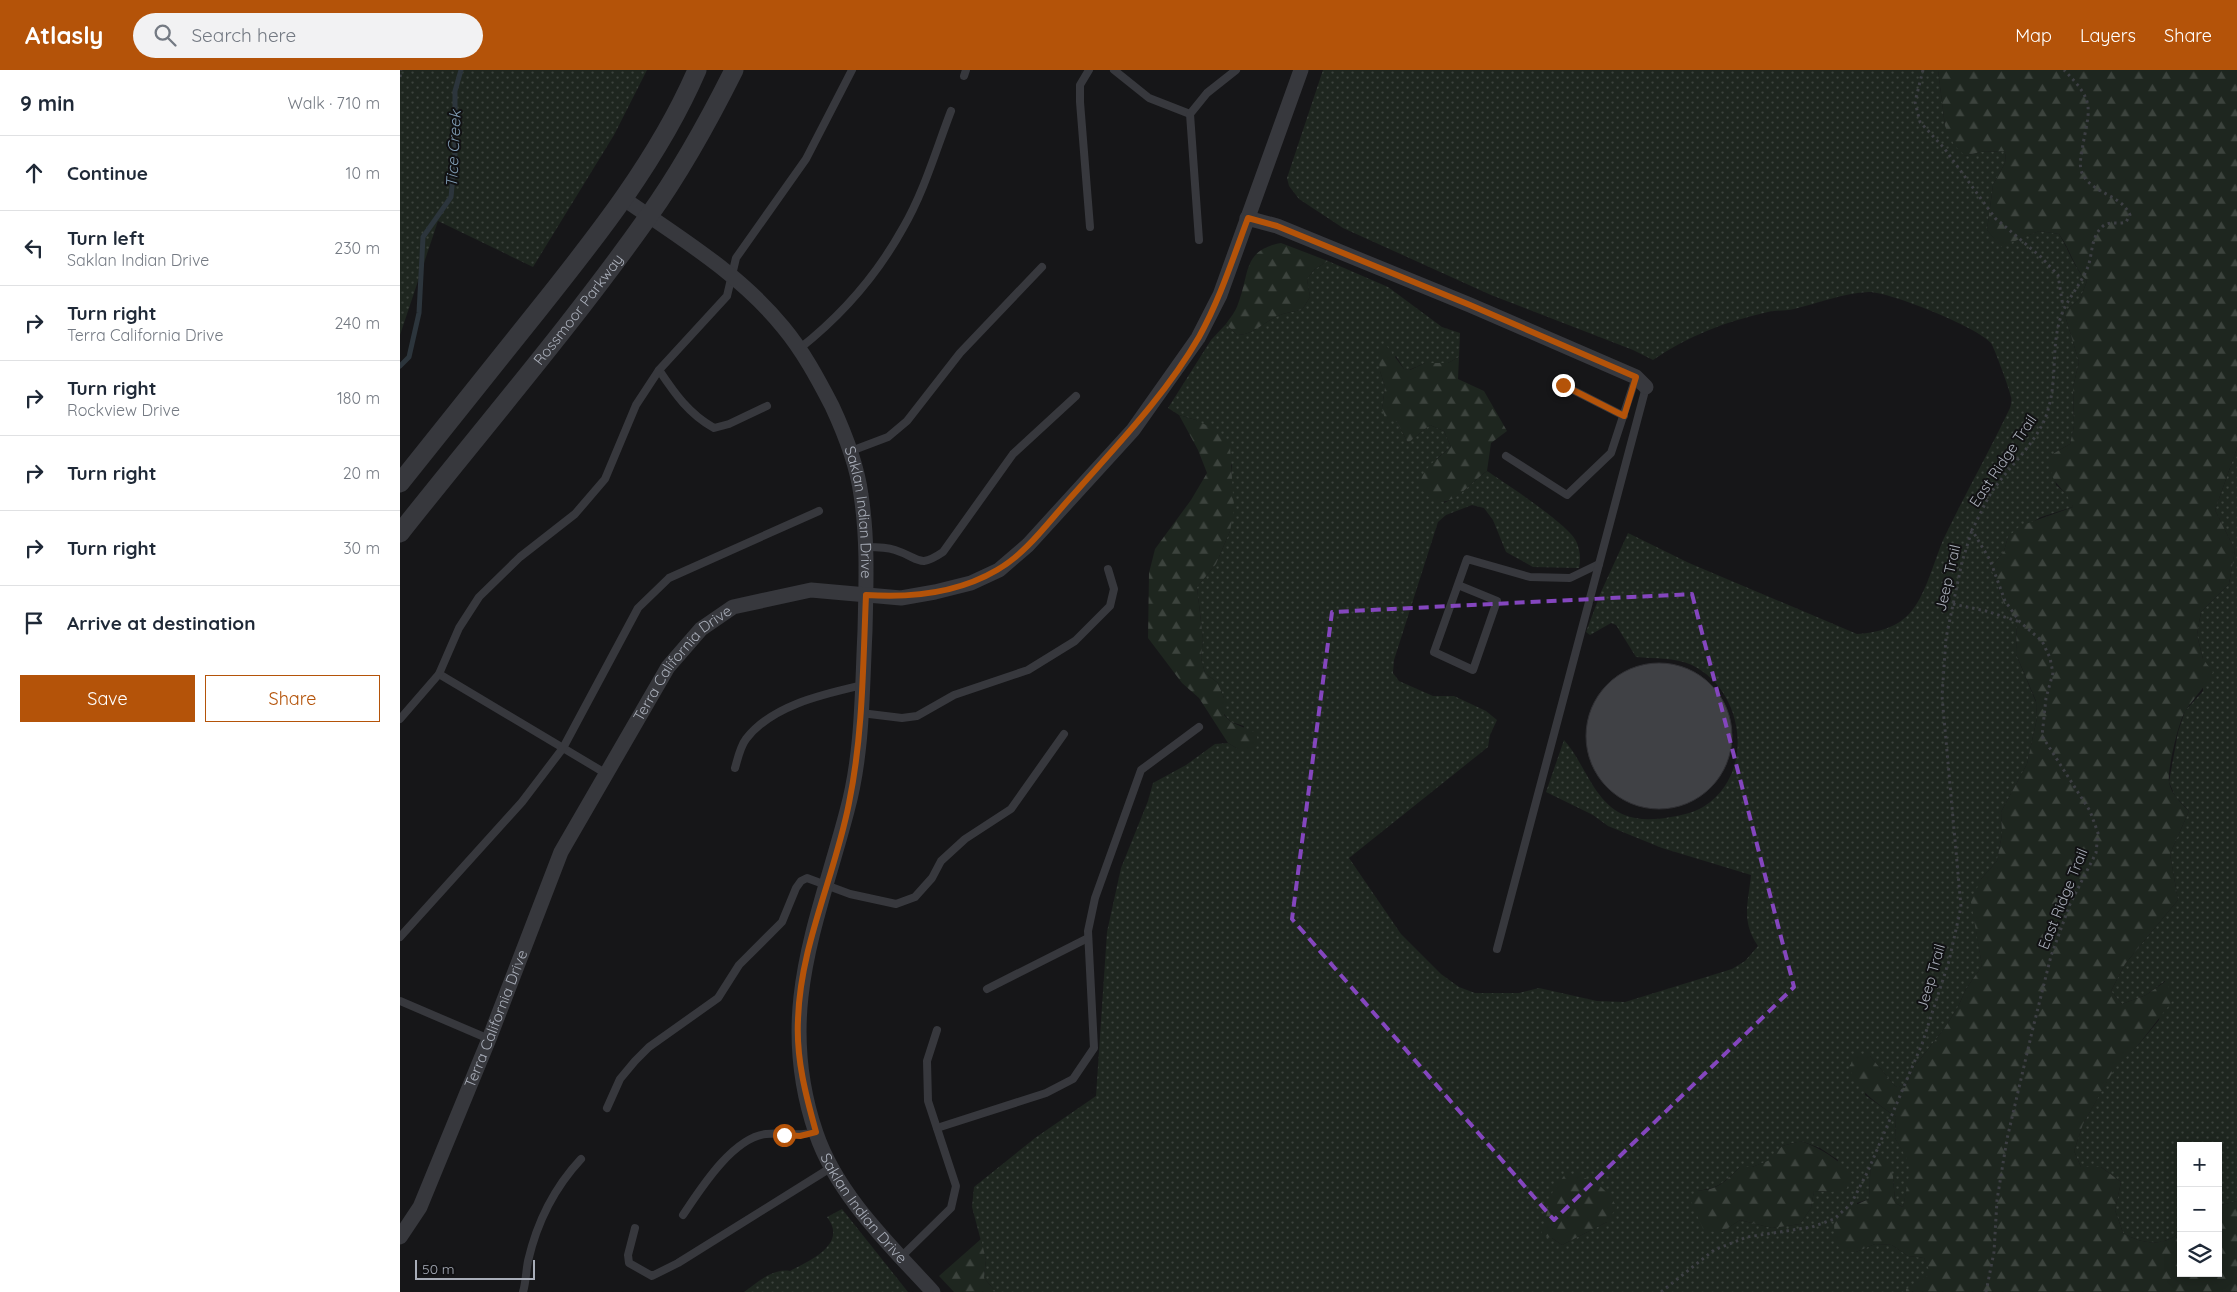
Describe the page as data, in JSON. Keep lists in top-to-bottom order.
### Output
{
  "streets": {
    "street": ["Rossmoor Parkway", "Saklan Indian Drive", "Terra California Drive"],
    "path": ["East Ridge Trail", "Jeep Trail"]
  },
  "crossings": [
    ["Rossmoor Parkway", "Saklan Indian Drive"],
    ["East Ridge Trail", "Jeep Trail"],
    ["Saklan Indian Drive", "Terra California Drive"]
  ],
  "water": ["Tice Creek"],
  "scale_bar": "50 m",
  "page": {
    "header": "Atlasly",
    "search": "Search here",
    "nav": ["Map", "Layers", "Share"],
    "heading": ["9 min", "Walk · 710 m"],
    "list": [
      ["Continue", "10 m"],
      ["Turn left", "Saklan Indian Drive", "230 m"],
      ["Turn right", "Terra California Drive", "240 m"],
      ["Turn right", "Rockview Drive", "180 m"],
      ["Turn right", "20 m"],
      ["Turn right", "30 m"],
      "Arrive at destination"
    ],
    "buttons": ["Save", "Share"],
    "map_buttons": ["+", "−"],
    "scale": "50 m"
  }
}
